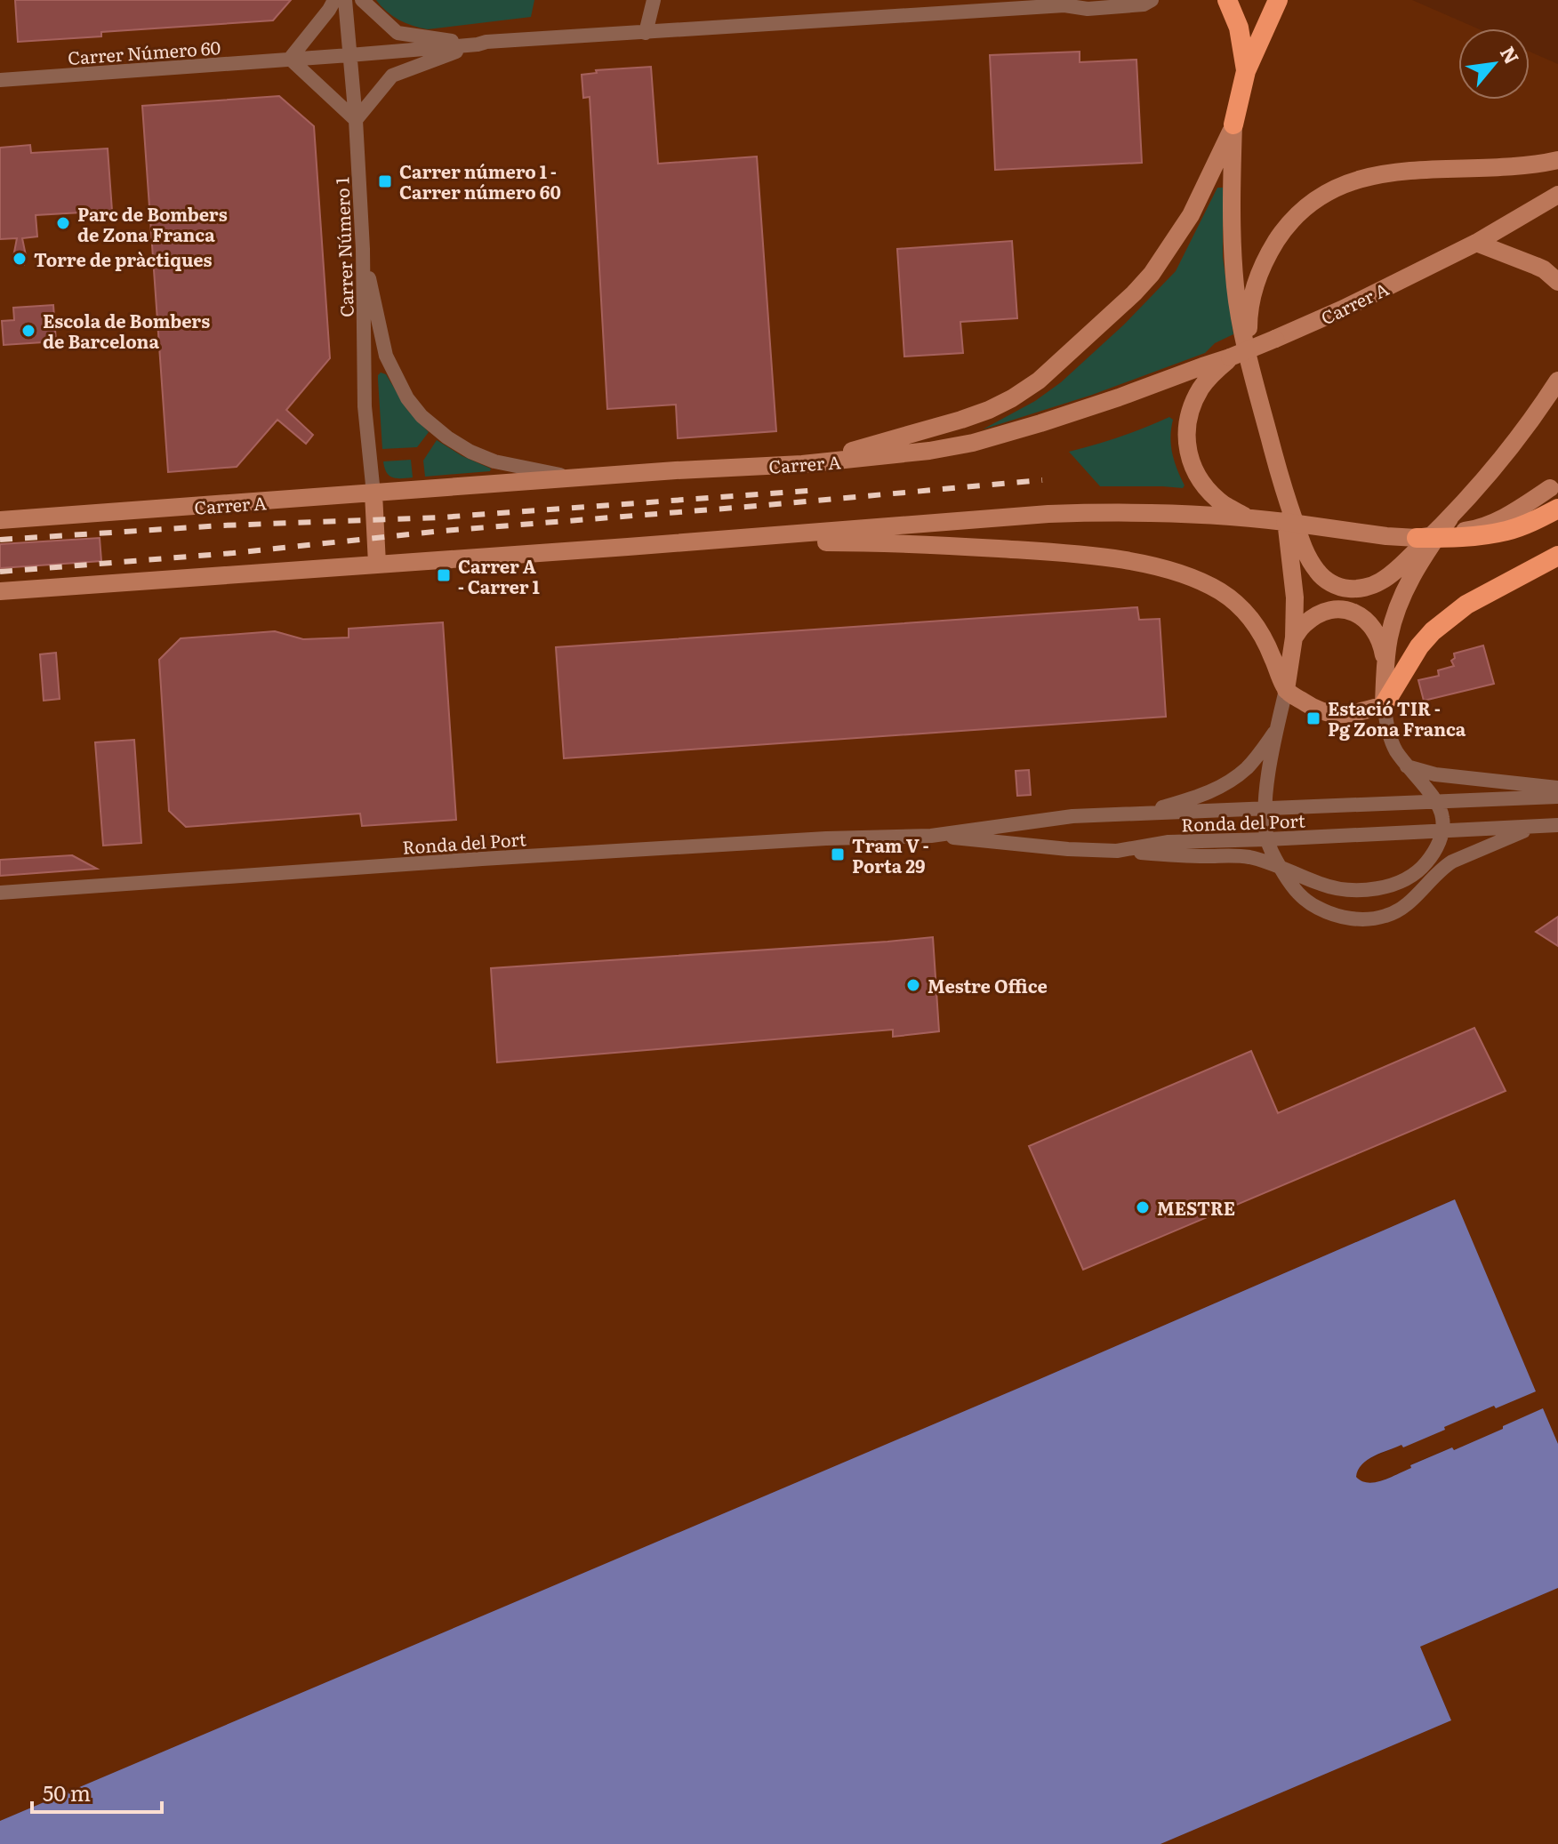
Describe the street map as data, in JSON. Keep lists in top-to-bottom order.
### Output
{
  "streets": {
    "main road": ["Carrer A"],
    "street": ["Carrer Número 60", "Carrer Número 1", "Ronda del Port"]
  },
  "crossings": [
    ["Carrer Número 60", "Carrer Número 1"],
    ["Carrer Número 1", "Carrer A"]
  ],
  "places": {
    "transit": [
      "Carrer número 1 - Carrer número 60",
      "Carrer A - Carrer 1",
      "Estació TIR - Pg Zona Franca",
      "Tram V - Porta 29"
    ],
    "other": [
      "Parc de Bombers de Zona Franca",
      "Torre de pràctiques",
      "Escola de Bombers de Barcelona",
      "Mestre Office",
      "MESTRE"
    ]
  },
  "scale_bar": "50 m",
  "north": "top right"
}
